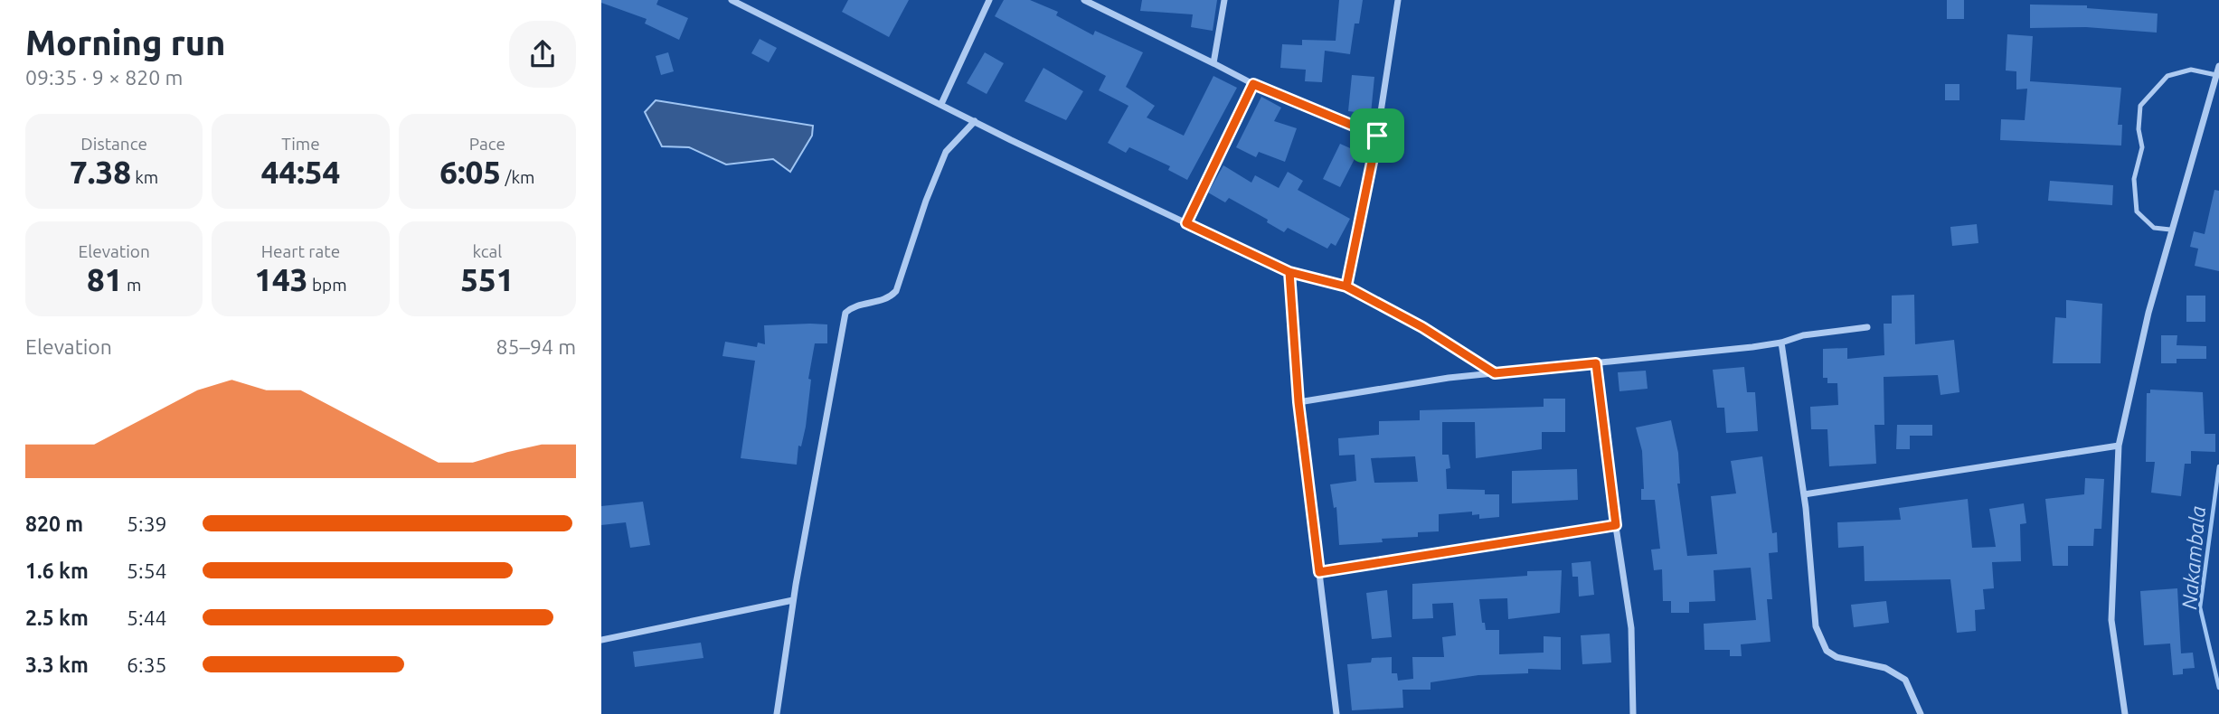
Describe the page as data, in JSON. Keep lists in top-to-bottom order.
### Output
{
  "water": ["Nakambala"],
  "page": {
    "heading": ["Morning run", "09:35 · 9 × 820 m"],
    "stats": [
      ["Distance", "7.38 km"],
      ["Time", "44:54"],
      ["Pace", "6:05 /km"],
      ["Elevation", "81 m"],
      ["Heart rate", "143 bpm"],
      ["kcal", "551"]
    ],
    "chart": ["Elevation", "85–94 m"],
    "list": [
      {
        "name": "820 m",
        "note": "5:39"
      },
      {
        "name": "1.6 km",
        "note": "5:54"
      },
      {
        "name": "2.5 km",
        "note": "5:44"
      },
      {
        "name": "3.3 km",
        "note": "6:35"
      }
    ]
  }
}
